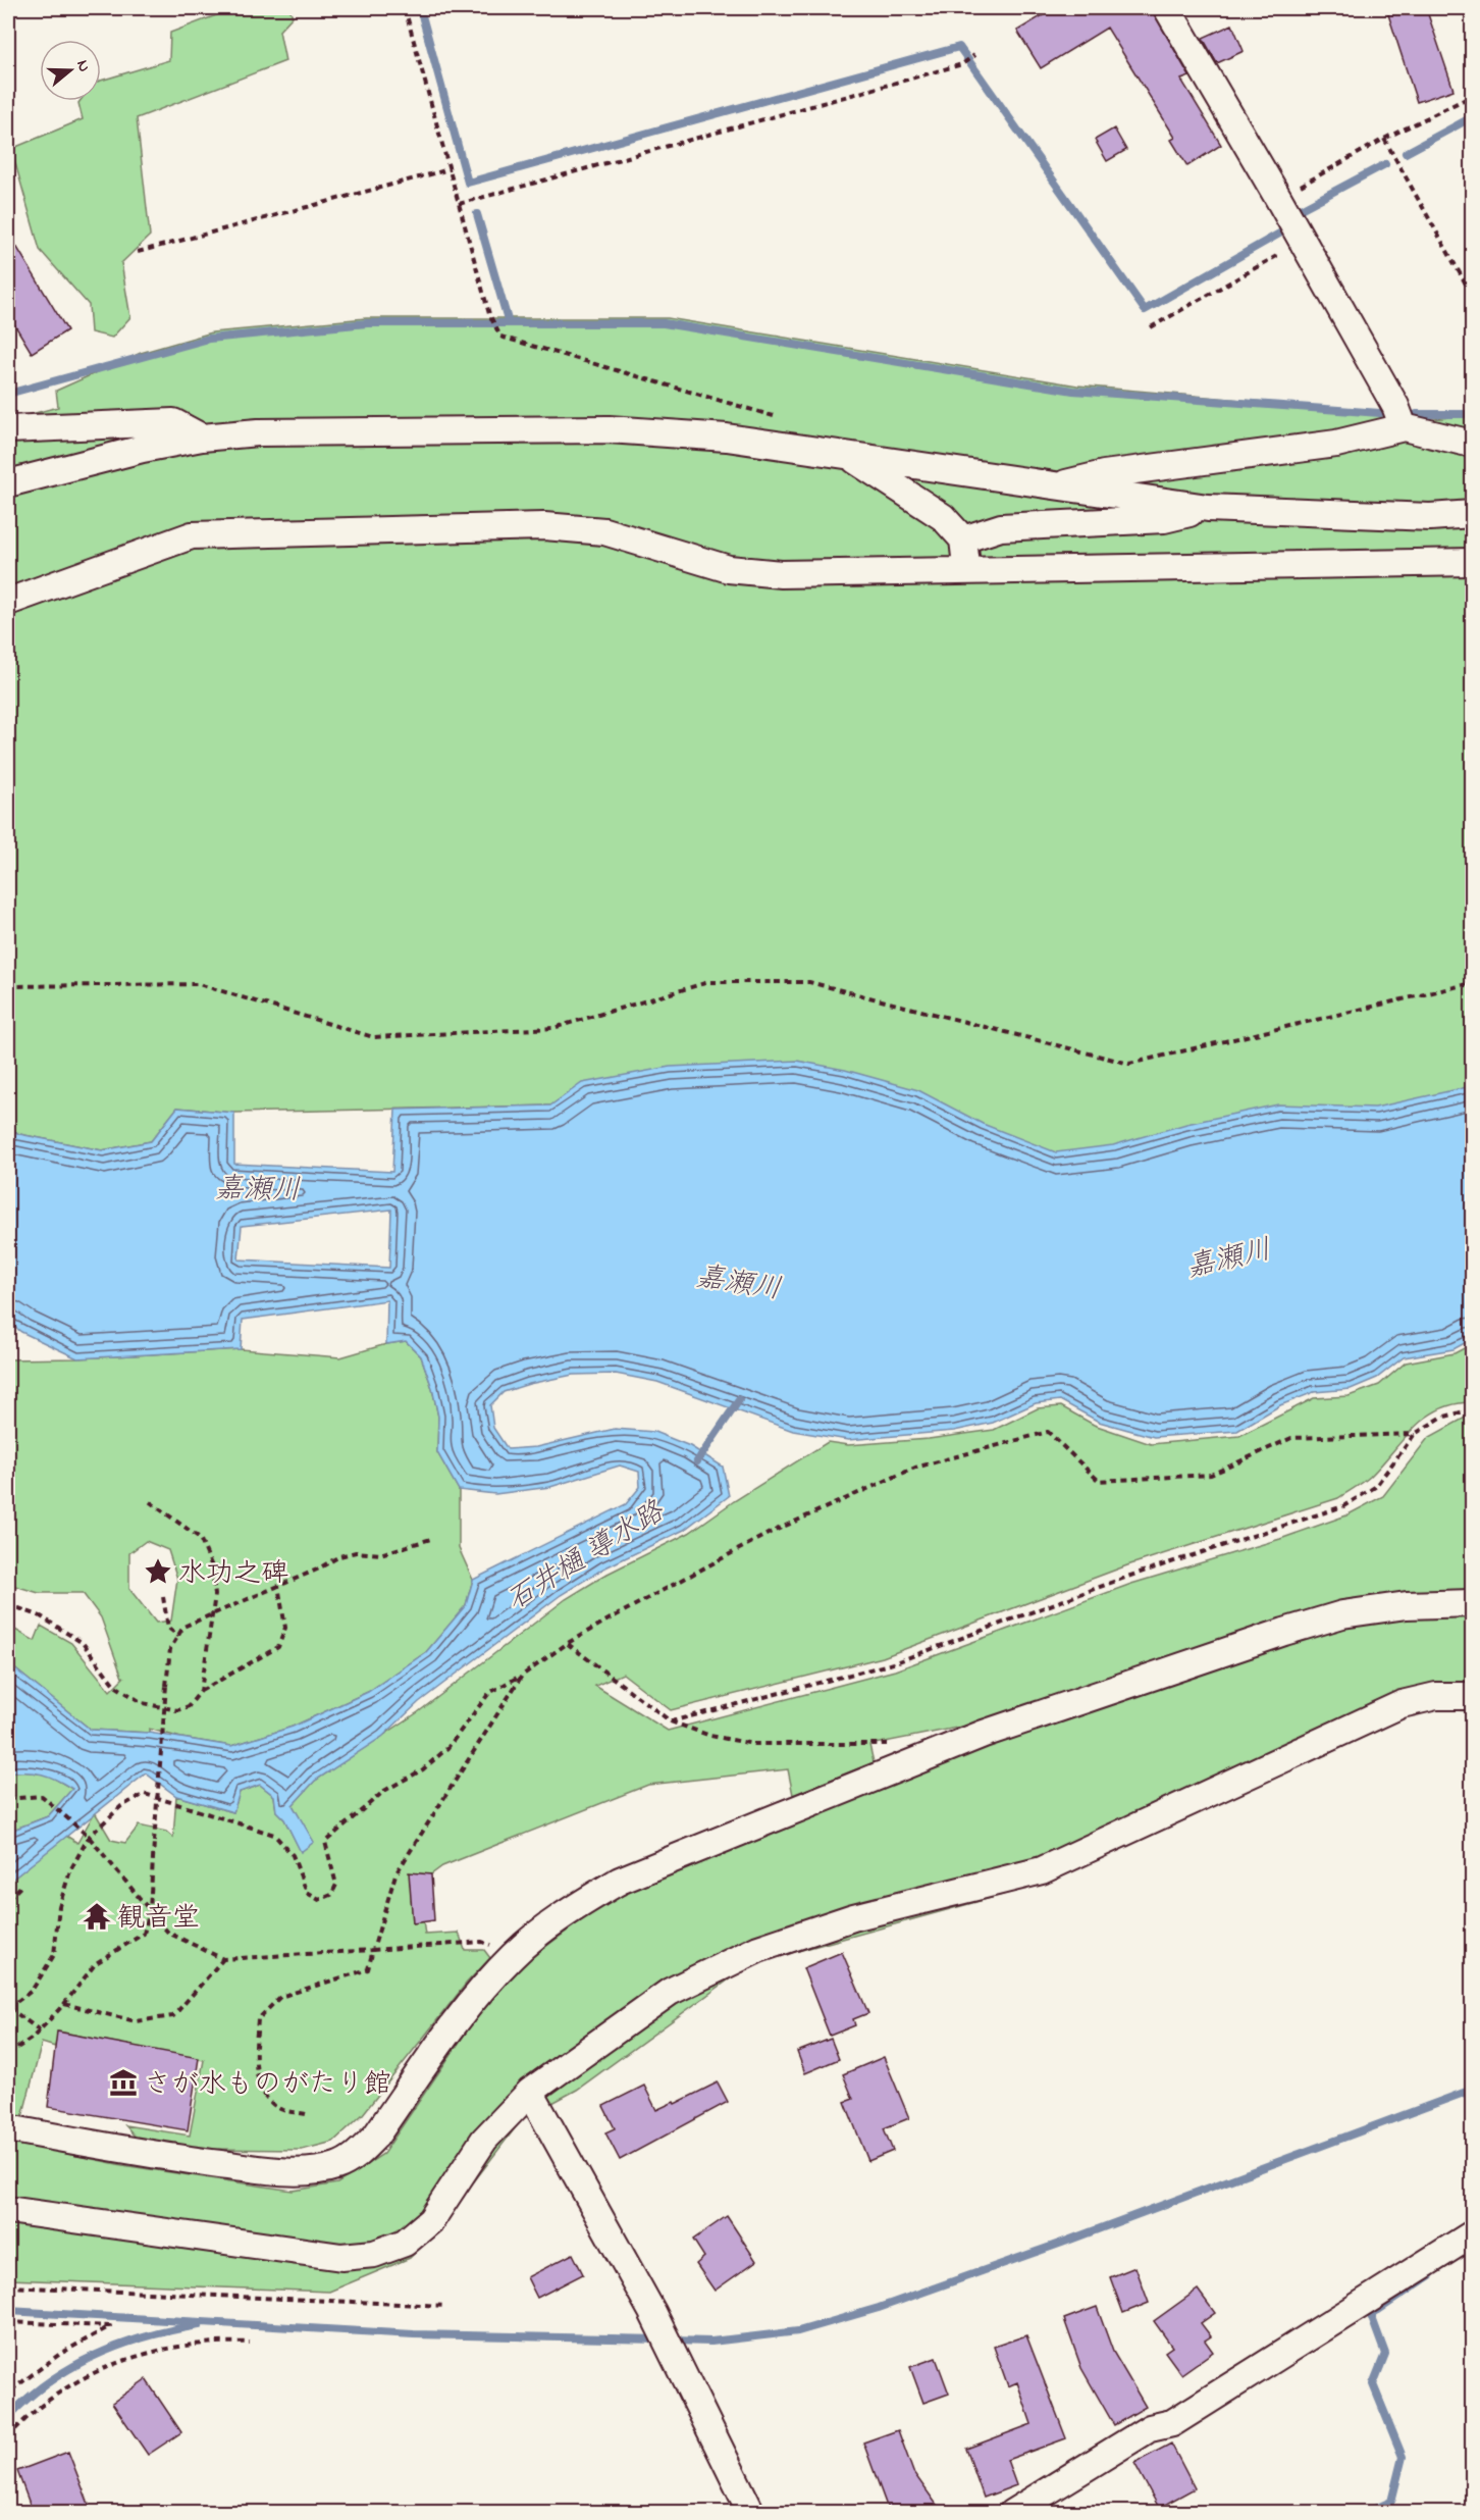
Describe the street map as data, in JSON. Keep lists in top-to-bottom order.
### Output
{
  "water": ["嘉瀬川", "石井樋 導水路"],
  "places": {
    "place": ["水功之碑"],
    "temple": ["観音堂"],
    "museum": ["さが水ものがたり館"]
  },
  "north": "right"
}
